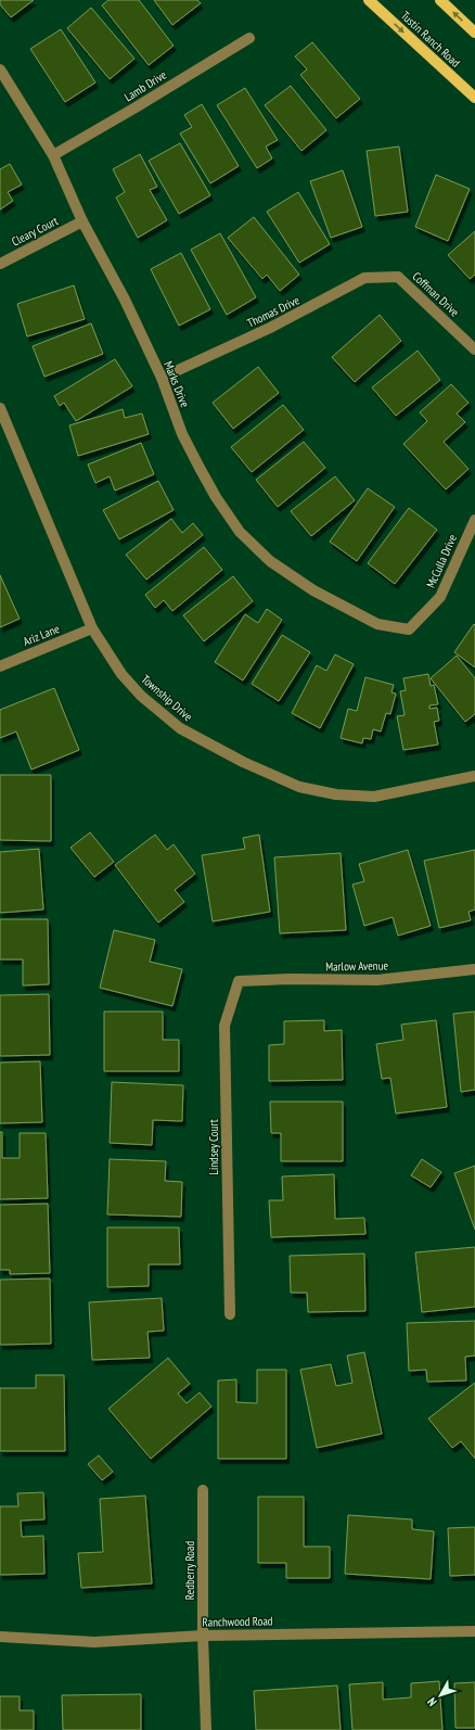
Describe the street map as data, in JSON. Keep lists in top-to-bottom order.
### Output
{
  "streets": {
    "main road": ["Tustin Ranch Road"],
    "street": [
      "Lamb Drive",
      "Cleary Court",
      "Coffman Drive",
      "Thomas Drive",
      "Marks Drive",
      "McCulla Drive",
      "Ariz Lane",
      "Township Drive",
      "Marlow Avenue",
      "Lindsey Court",
      "Redberry Road",
      "Ranchwood Road"
    ]
  },
  "crossings": [
    ["Lamb Drive", "Marks Drive"],
    ["Cleary Court", "Marks Drive"],
    ["Coffman Drive", "Thomas Drive"],
    ["Thomas Drive", "Marks Drive"],
    ["Marks Drive", "McCulla Drive"],
    ["Ariz Lane", "Township Drive"],
    ["Marlow Avenue", "Lindsey Court"],
    ["Redberry Road", "Ranchwood Road"]
  ],
  "north": "bottom left"
}
